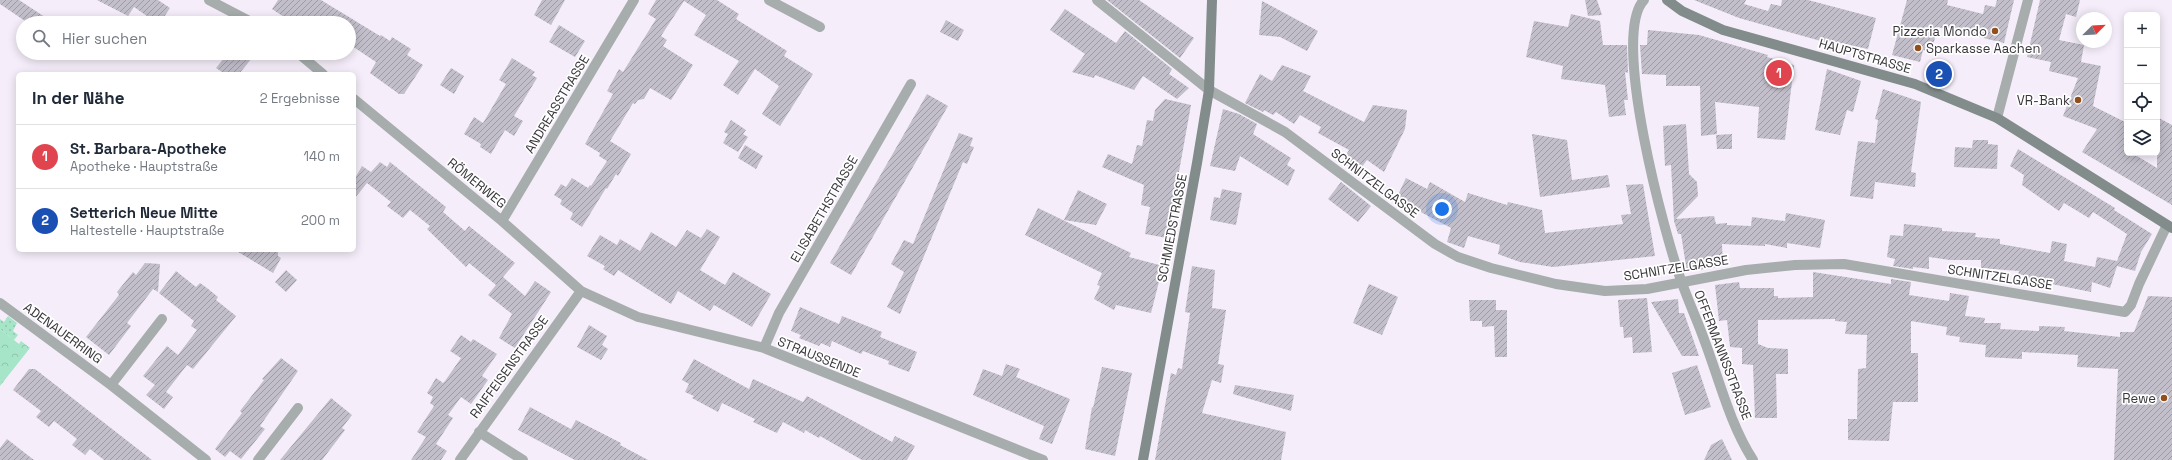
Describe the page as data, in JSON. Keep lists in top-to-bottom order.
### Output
{
  "streets": {
    "main road": ["HAUPTSTRASSE", "SCHMIEDSTRASSE"],
    "street": [
      "ANDREASSTRASSE",
      "RÖMERWEG",
      "SCHNITZELGASSE",
      "ELISABETHSTRASSE",
      "ADENAUERRING",
      "OFFERMANNSSTRASSE",
      "STRAUSSENDE",
      "RAIFFEISENSTRASSE"
    ]
  },
  "crossings": [
    ["HAUPTSTRASSE", "SCHNITZELGASSE"],
    ["ANDREASSTRASSE", "RÖMERWEG"],
    ["RÖMERWEG", "STRAUSSENDE"],
    ["RÖMERWEG", "RAIFFEISENSTRASSE"],
    ["SCHNITZELGASSE", "SCHMIEDSTRASSE"],
    ["SCHNITZELGASSE", "OFFERMANNSSTRASSE"],
    ["ELISABETHSTRASSE", "STRAUSSENDE"],
    ["STRAUSSENDE", "RAIFFEISENSTRASSE"]
  ],
  "places": [
    "Pizzeria Mondo",
    "Sparkasse Aachen",
    "VR-Bank",
    "Rewe"
  ],
  "north": "top right",
  "page": {
    "map_buttons": ["+", "−"],
    "search": "Hier suchen",
    "pins": ["1", "2"],
    "heading": ["In der Nähe", "2 Ergebnisse"],
    "list": [
      {
        "mark": "1",
        "name": "St. Barbara-Apotheke",
        "note": "Apotheke · Hauptstraße",
        "value": "140 m"
      },
      {
        "mark": "2",
        "name": "Setterich Neue Mitte",
        "note": "Haltestelle · Hauptstraße",
        "value": "200 m"
      }
    ]
  }
}
